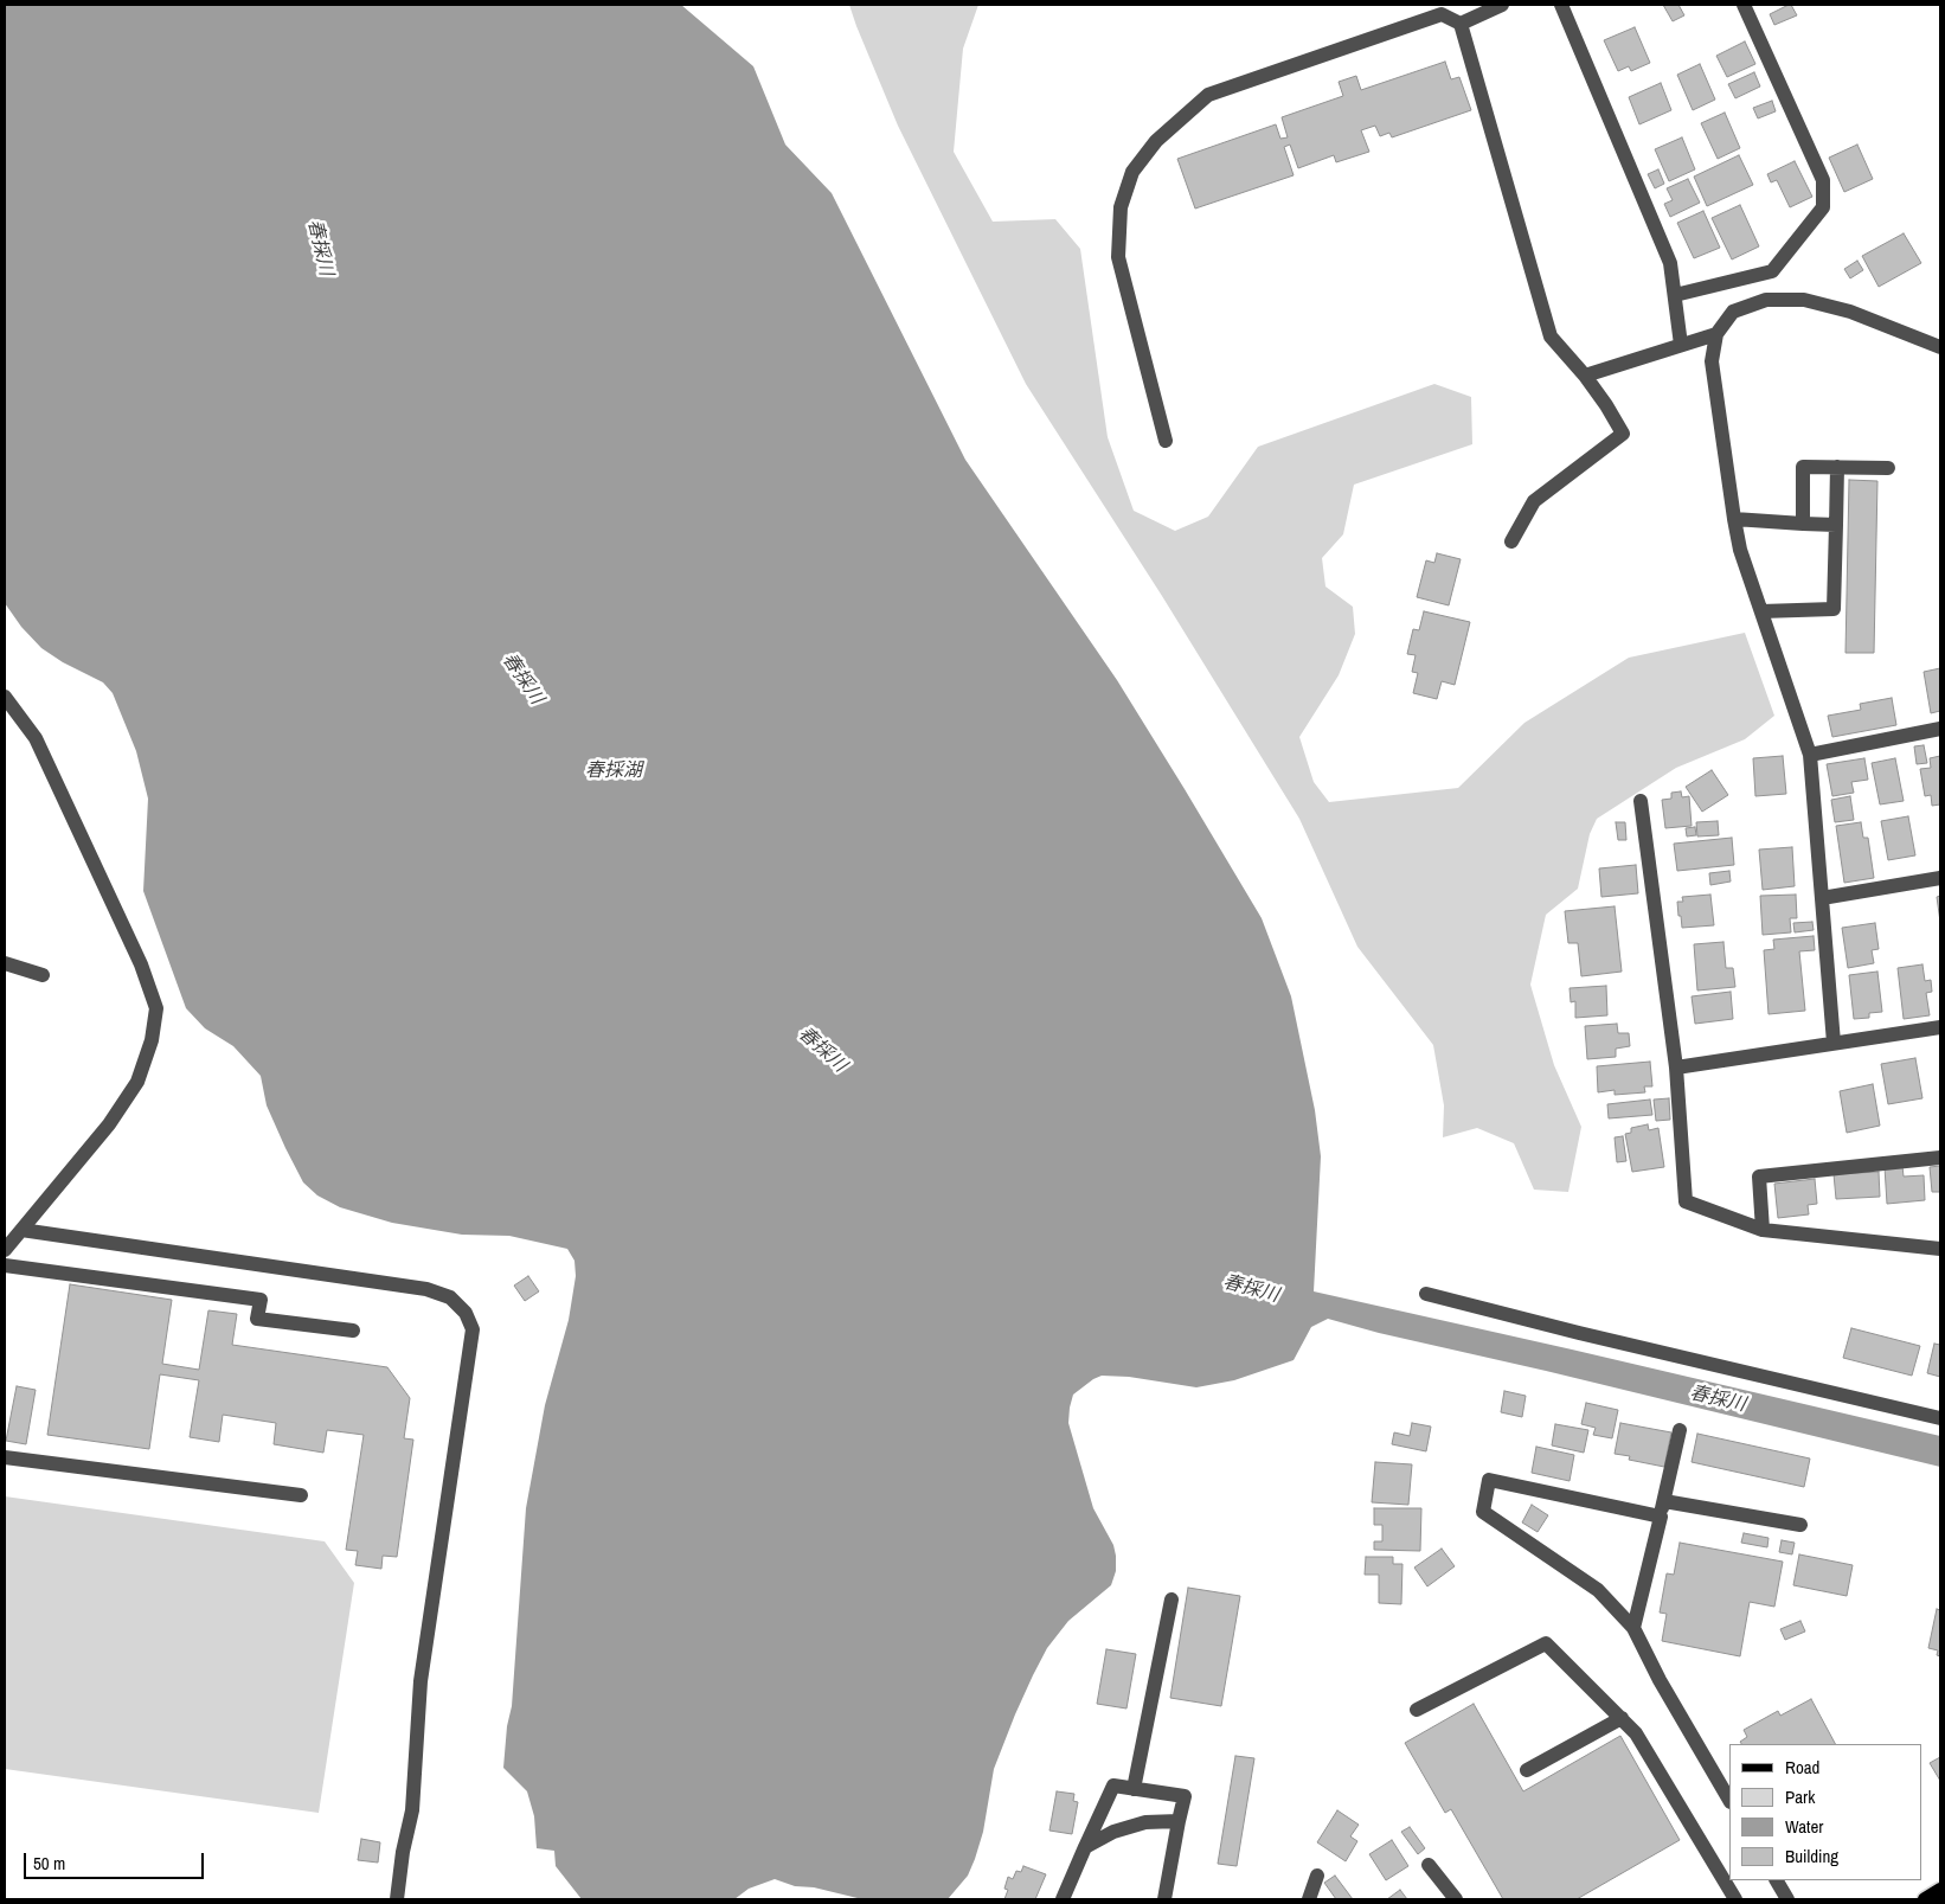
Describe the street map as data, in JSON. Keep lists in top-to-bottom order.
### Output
{
  "water": ["春採川", "春採湖"],
  "legend": [
    "Road",
    "Park",
    "Water",
    "Building"
  ],
  "scale_bar": "50 m"
}
